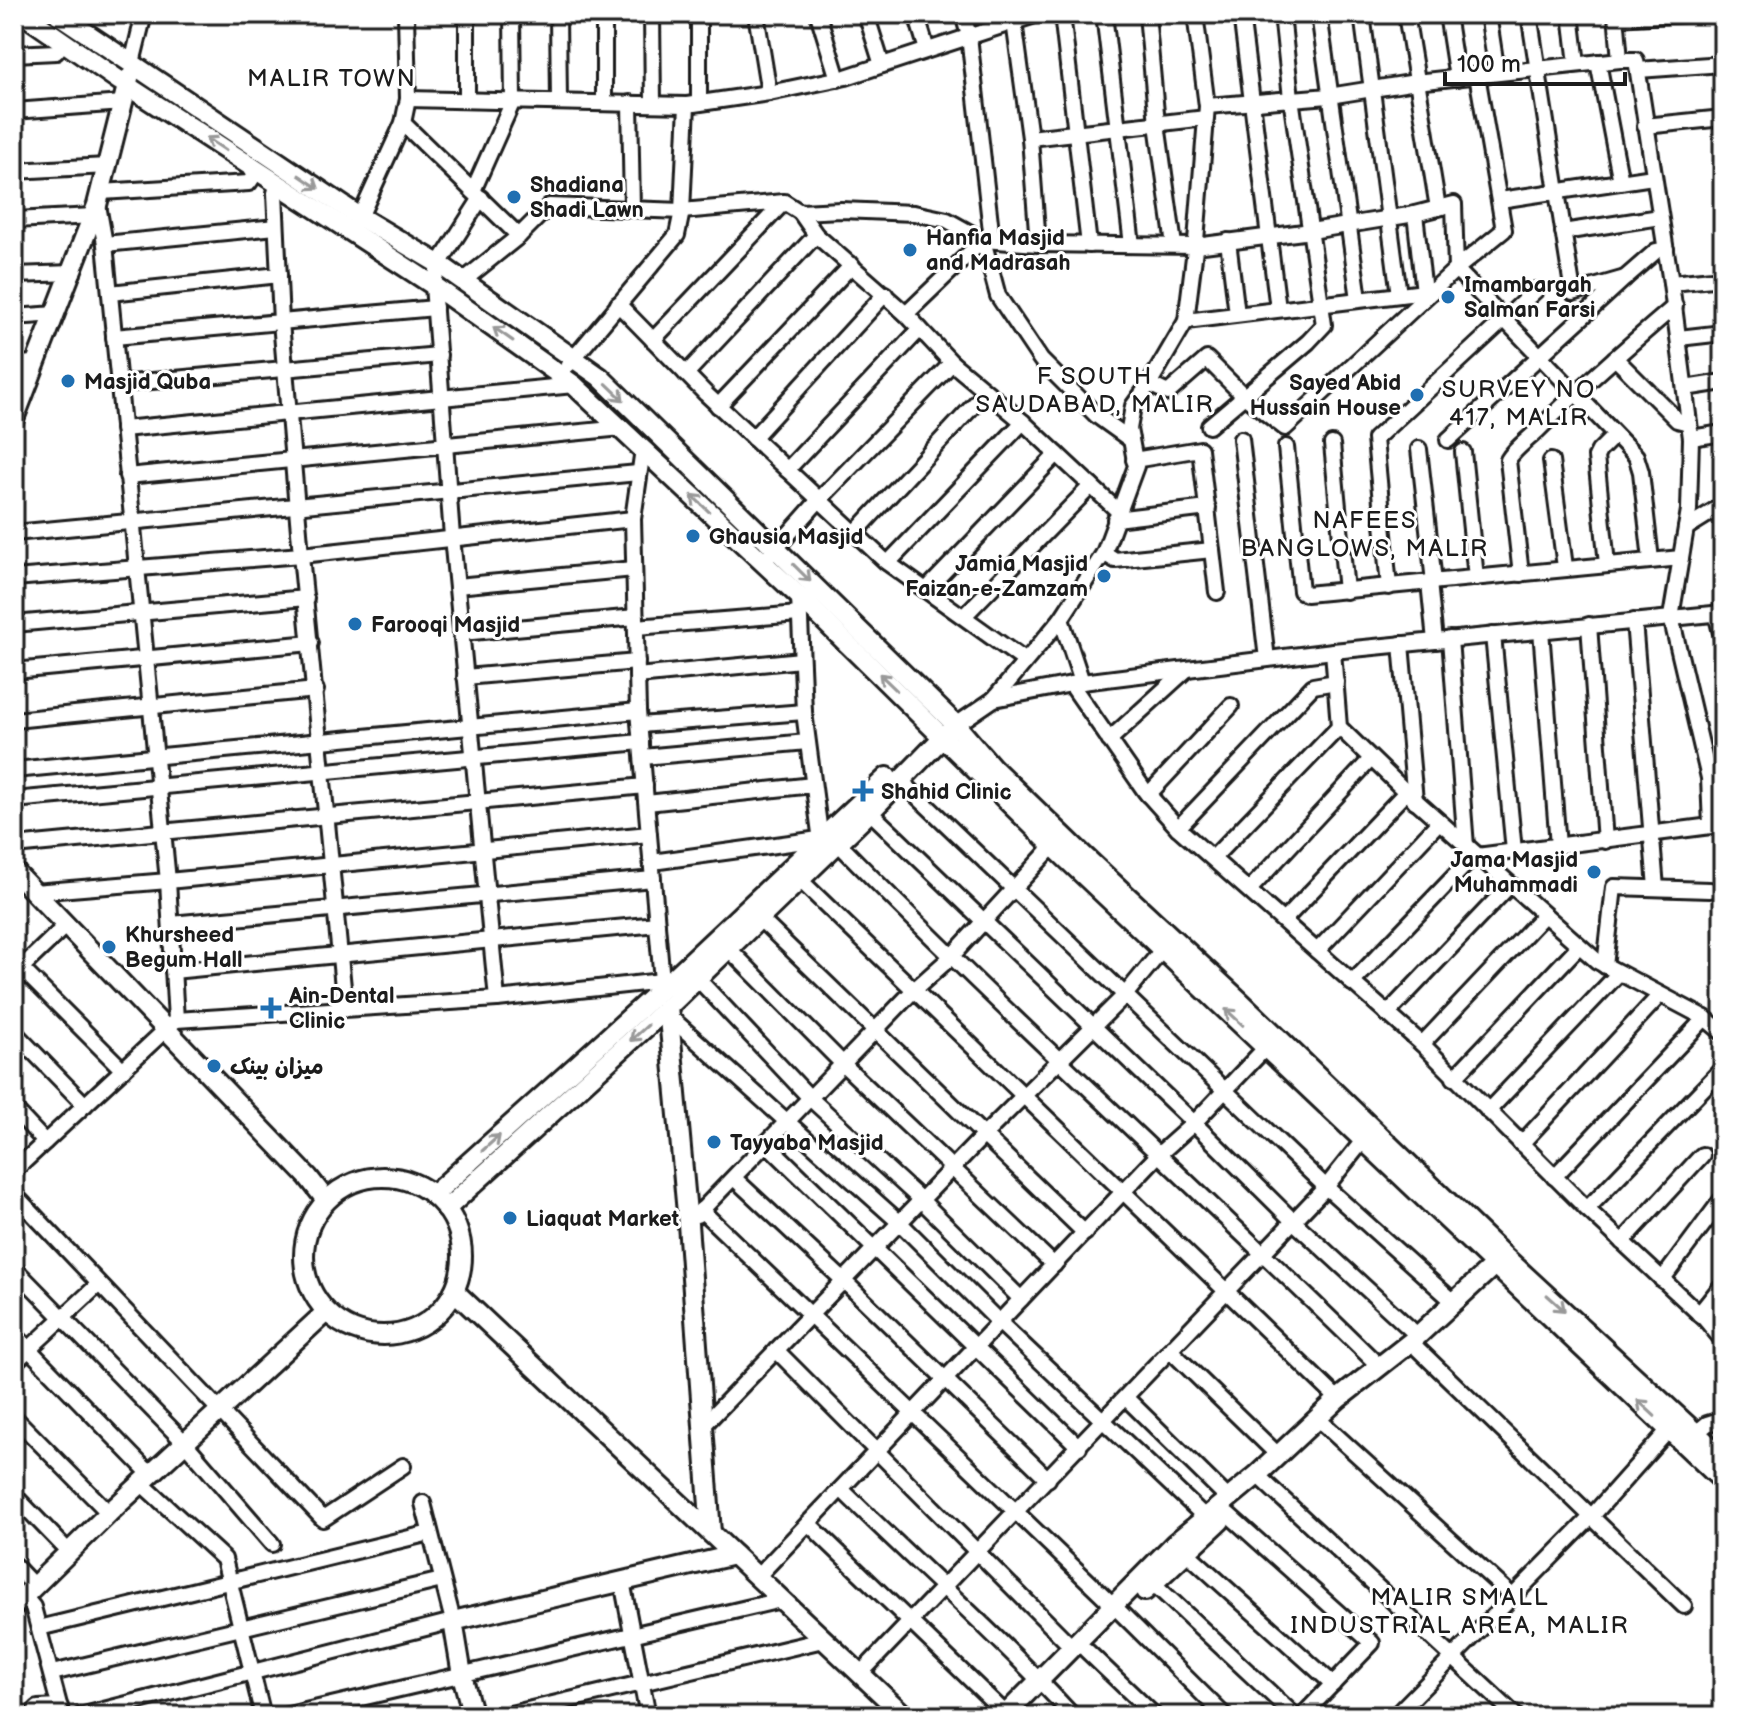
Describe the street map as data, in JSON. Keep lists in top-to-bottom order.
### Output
{
  "districts": [
    "MALIR TOWN",
    "F SOUTH SAUDABAD, MALIR",
    "SURVEY NO 417, MALIR",
    "NAFEES BANGLOWS, MALIR",
    "MALIR SMALL INDUSTRIAL AREA, MALIR"
  ],
  "places": {
    "other": [
      "Shadiana Shadi Lawn",
      "Hanfia Masjid and Madrasah",
      "Imambargah Salman Farsi",
      "Masjid Quba",
      "Sayed Abid Hussain House",
      "Ghausia Masjid",
      "Jamia Masjid Faizan-e-Zamzam",
      "Farooqi Masjid",
      "Jama Masjid Muhammadi",
      "Khursheed Begum Hall",
      "میزان بینک",
      "Tayyaba Masjid",
      "Liaquat Market"
    ],
    "health": ["Shahid Clinic", "Ain-Dental Clinic"]
  },
  "scale_bar": "100 m"
}
